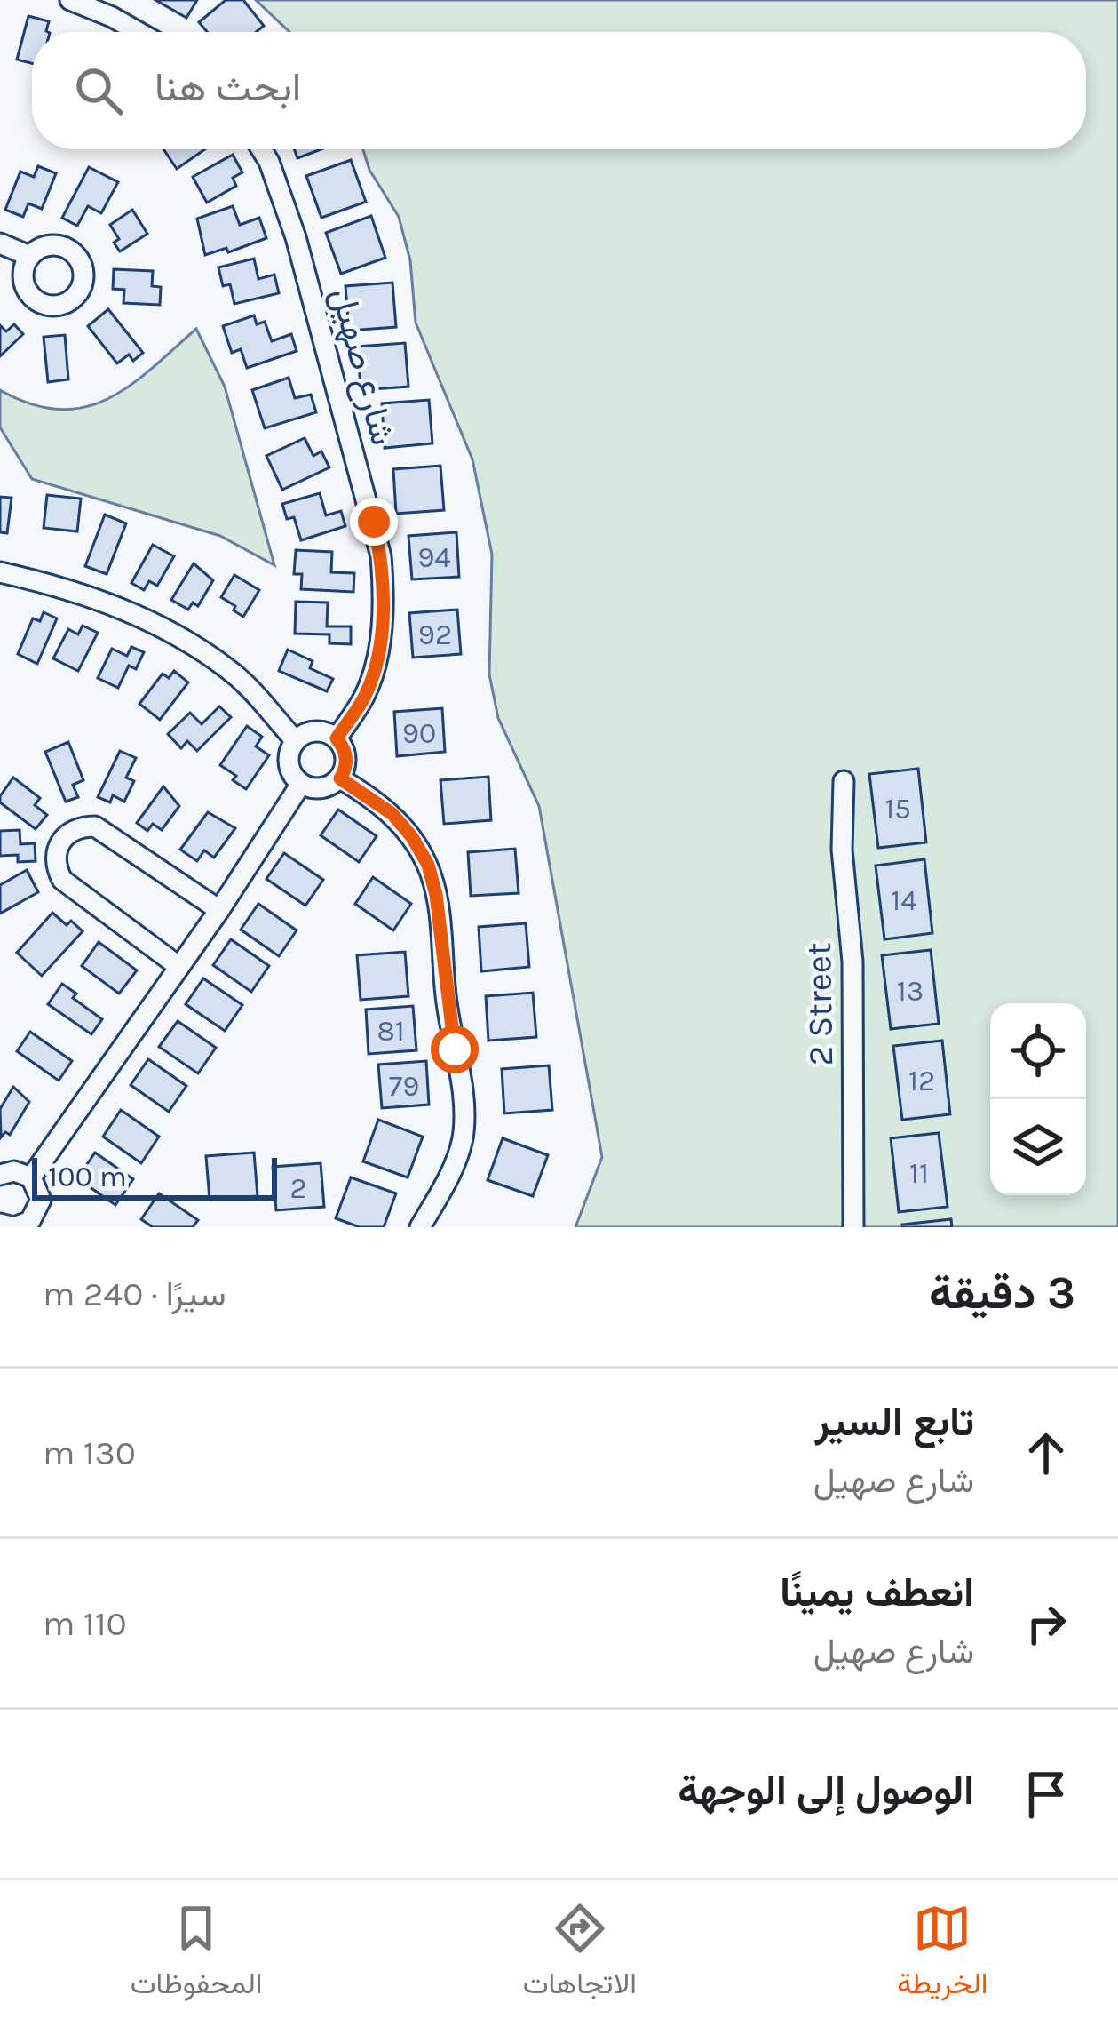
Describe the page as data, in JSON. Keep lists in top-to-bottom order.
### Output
{
  "streets": {
    "street": ["شارع صهيل", "2 Street"]
  },
  "house_numbers": [
    "94",
    "92",
    "90",
    "15",
    "14",
    "13",
    "81",
    "12",
    "79",
    "11",
    "2"
  ],
  "scale_bar": "100 m",
  "page": {
    "search": "ابحث هنا",
    "scale": "100 m",
    "heading": ["3 دقيقة", "سيرًا · 240 m"],
    "list": [
      ["تابع السير", "شارع صهيل", "130 m"],
      ["انعطف يمينًا", "شارع صهيل", "110 m"],
      "الوصول إلى الوجهة"
    ],
    "nav": ["الخريطة", "الاتجاهات", "المحفوظات"]
  }
}
